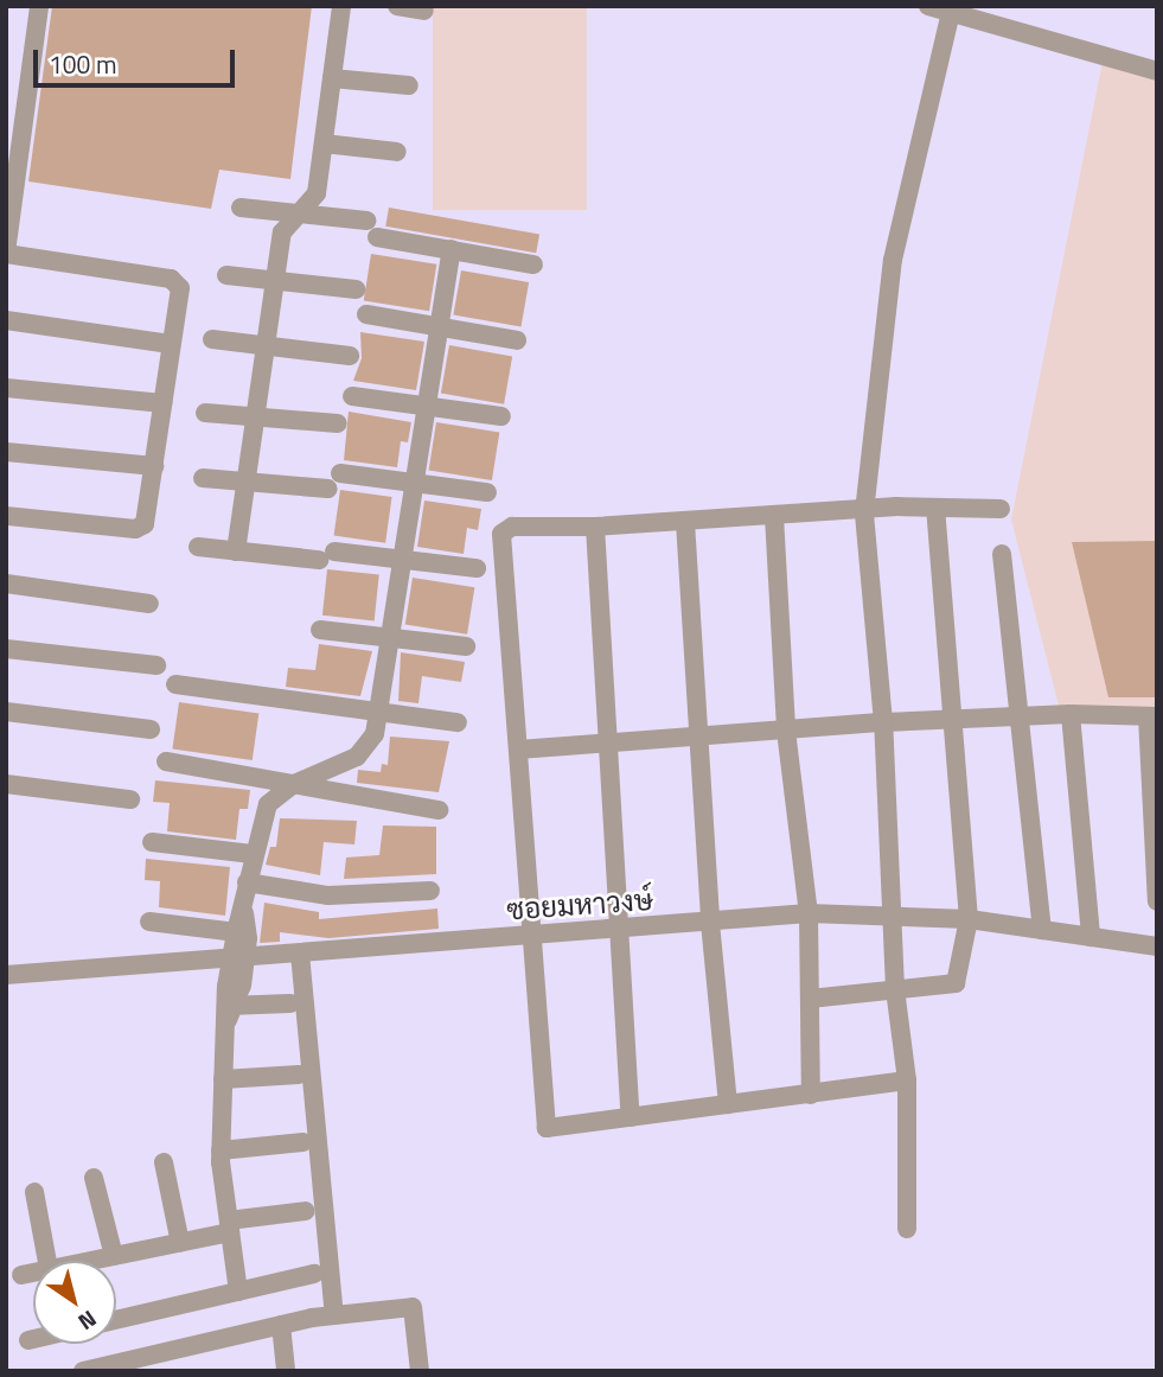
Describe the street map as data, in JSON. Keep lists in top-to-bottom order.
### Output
{
  "streets": {
    "street": ["ซอยมหาวงษ์"]
  },
  "scale_bar": "100 m",
  "north": "bottom right"
}
